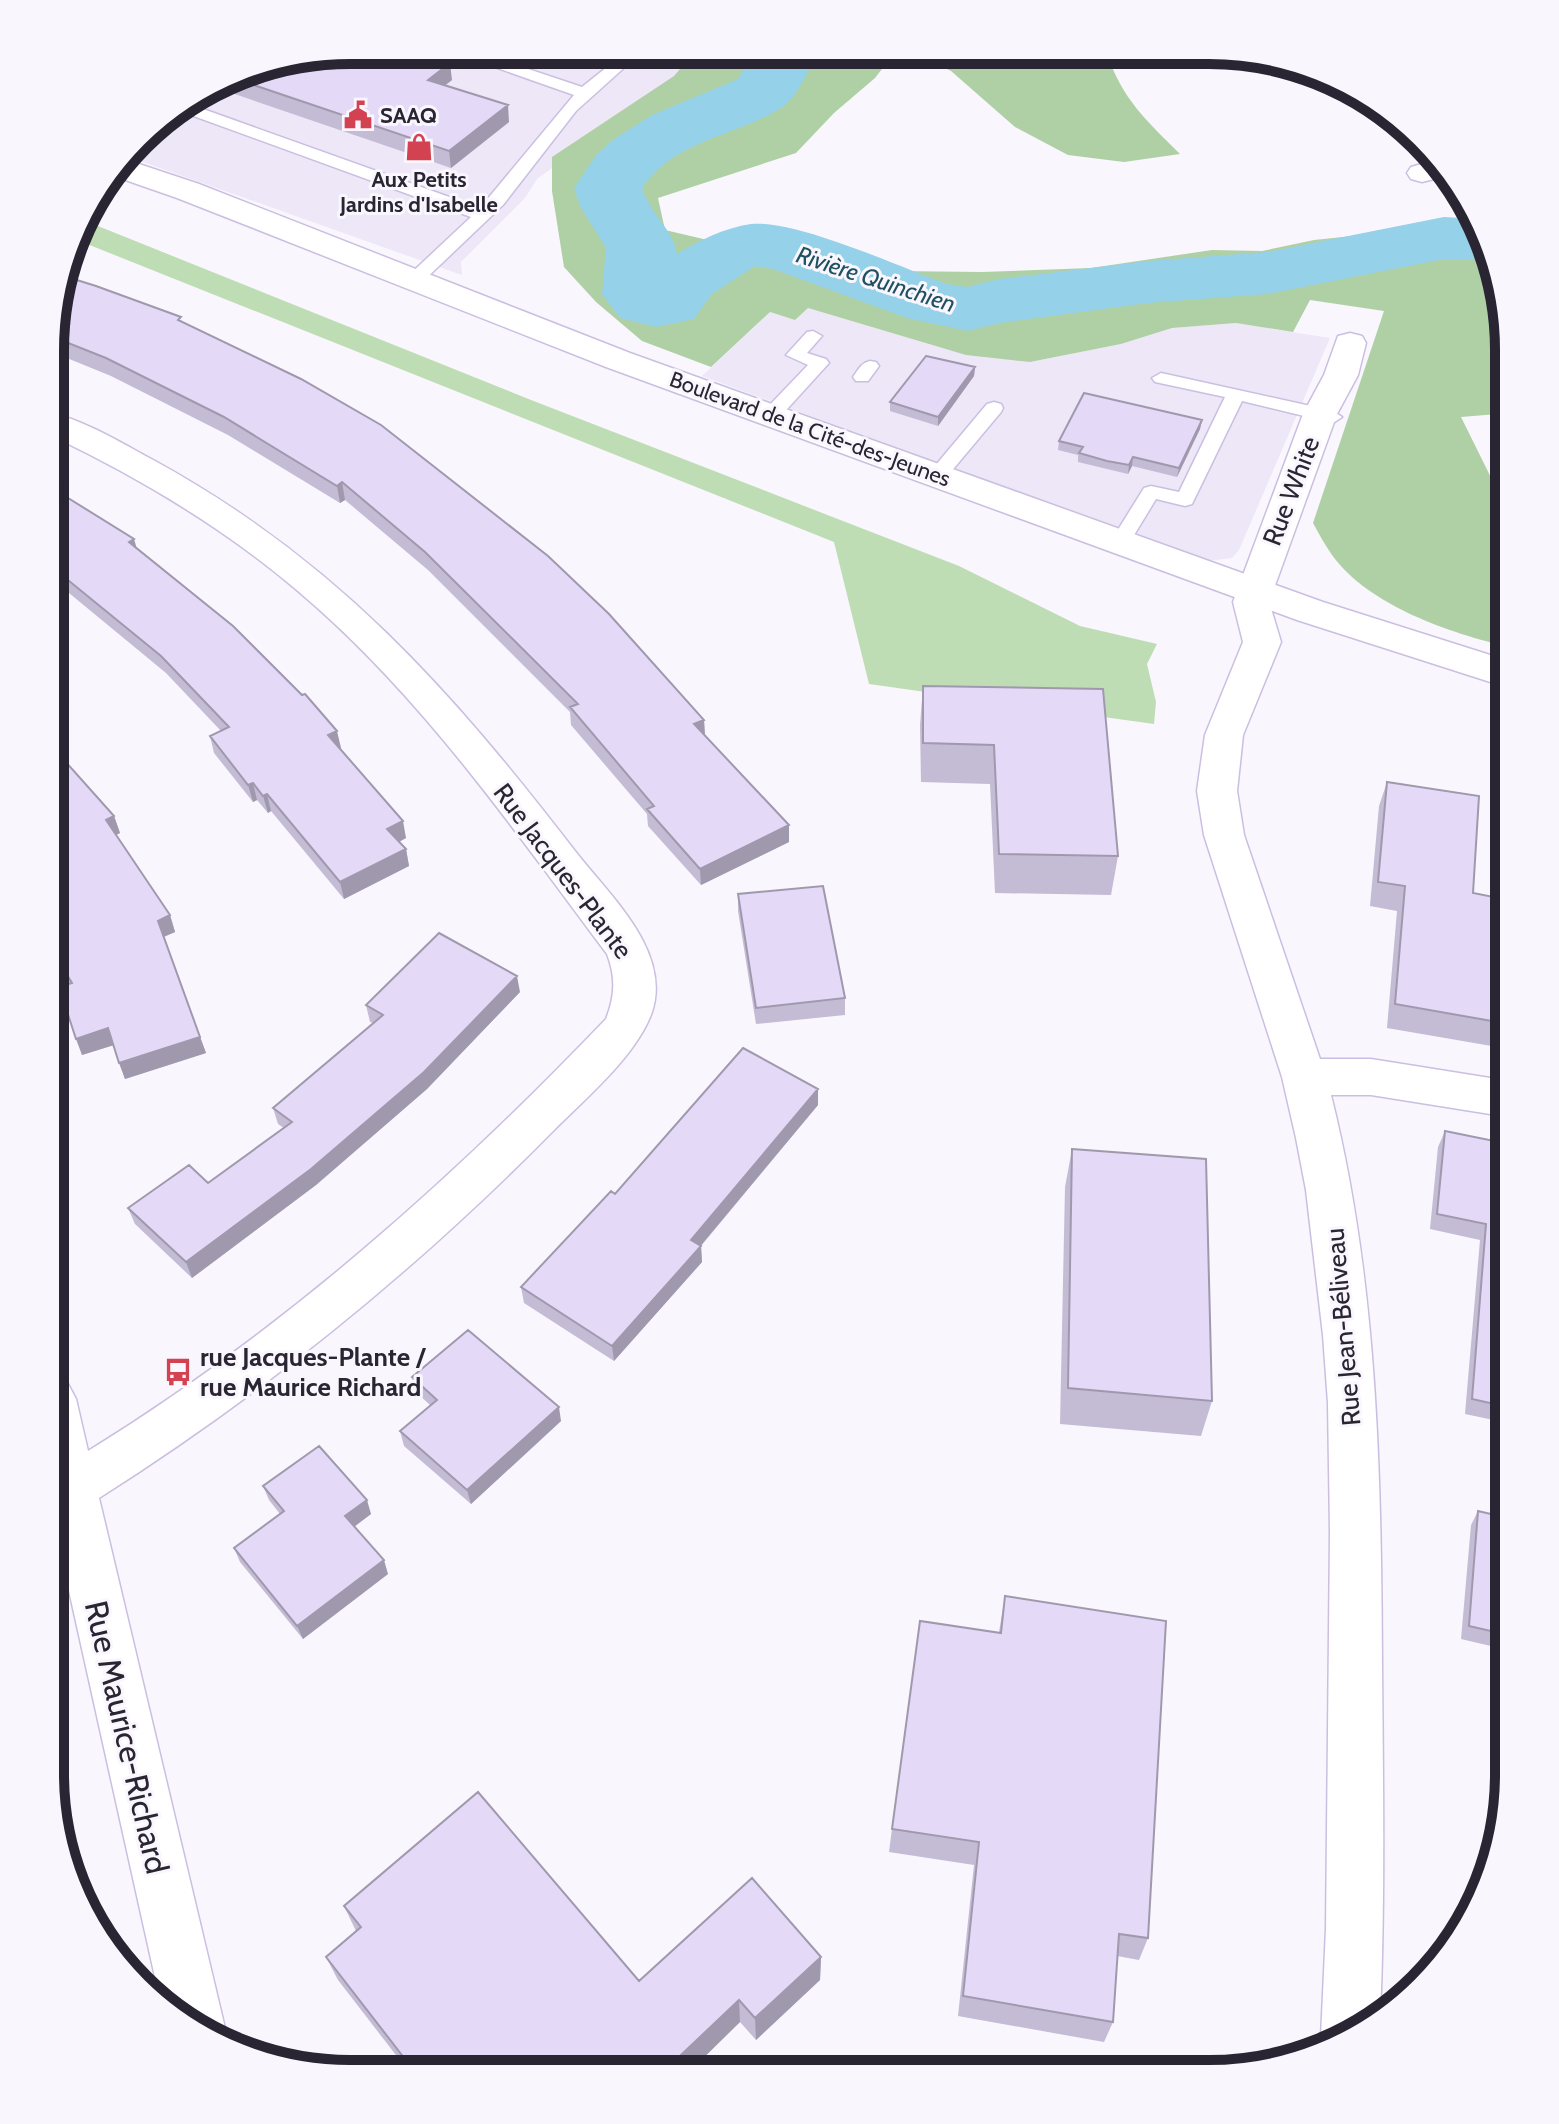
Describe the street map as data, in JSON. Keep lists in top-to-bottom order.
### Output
{
  "streets": {
    "street": [
      "Boulevard de la Cité-des-Jeunes",
      "Rue White",
      "Rue Jacques-Plante",
      "Rue Jean-Béliveau",
      "Rue Maurice-Richard"
    ]
  },
  "crossings": [
    ["Boulevard de la Cité-des-Jeunes", "Rue White"],
    ["Rue White", "Rue Jean-Béliveau"]
  ],
  "water": ["Rivière Quinchien"],
  "places": {
    "public building": ["SAAQ"],
    "shop": ["Aux Petits Jardins d'Isabelle"],
    "bus stop": ["rue Jacques-Plante / rue Maurice Richard"]
  }
}
